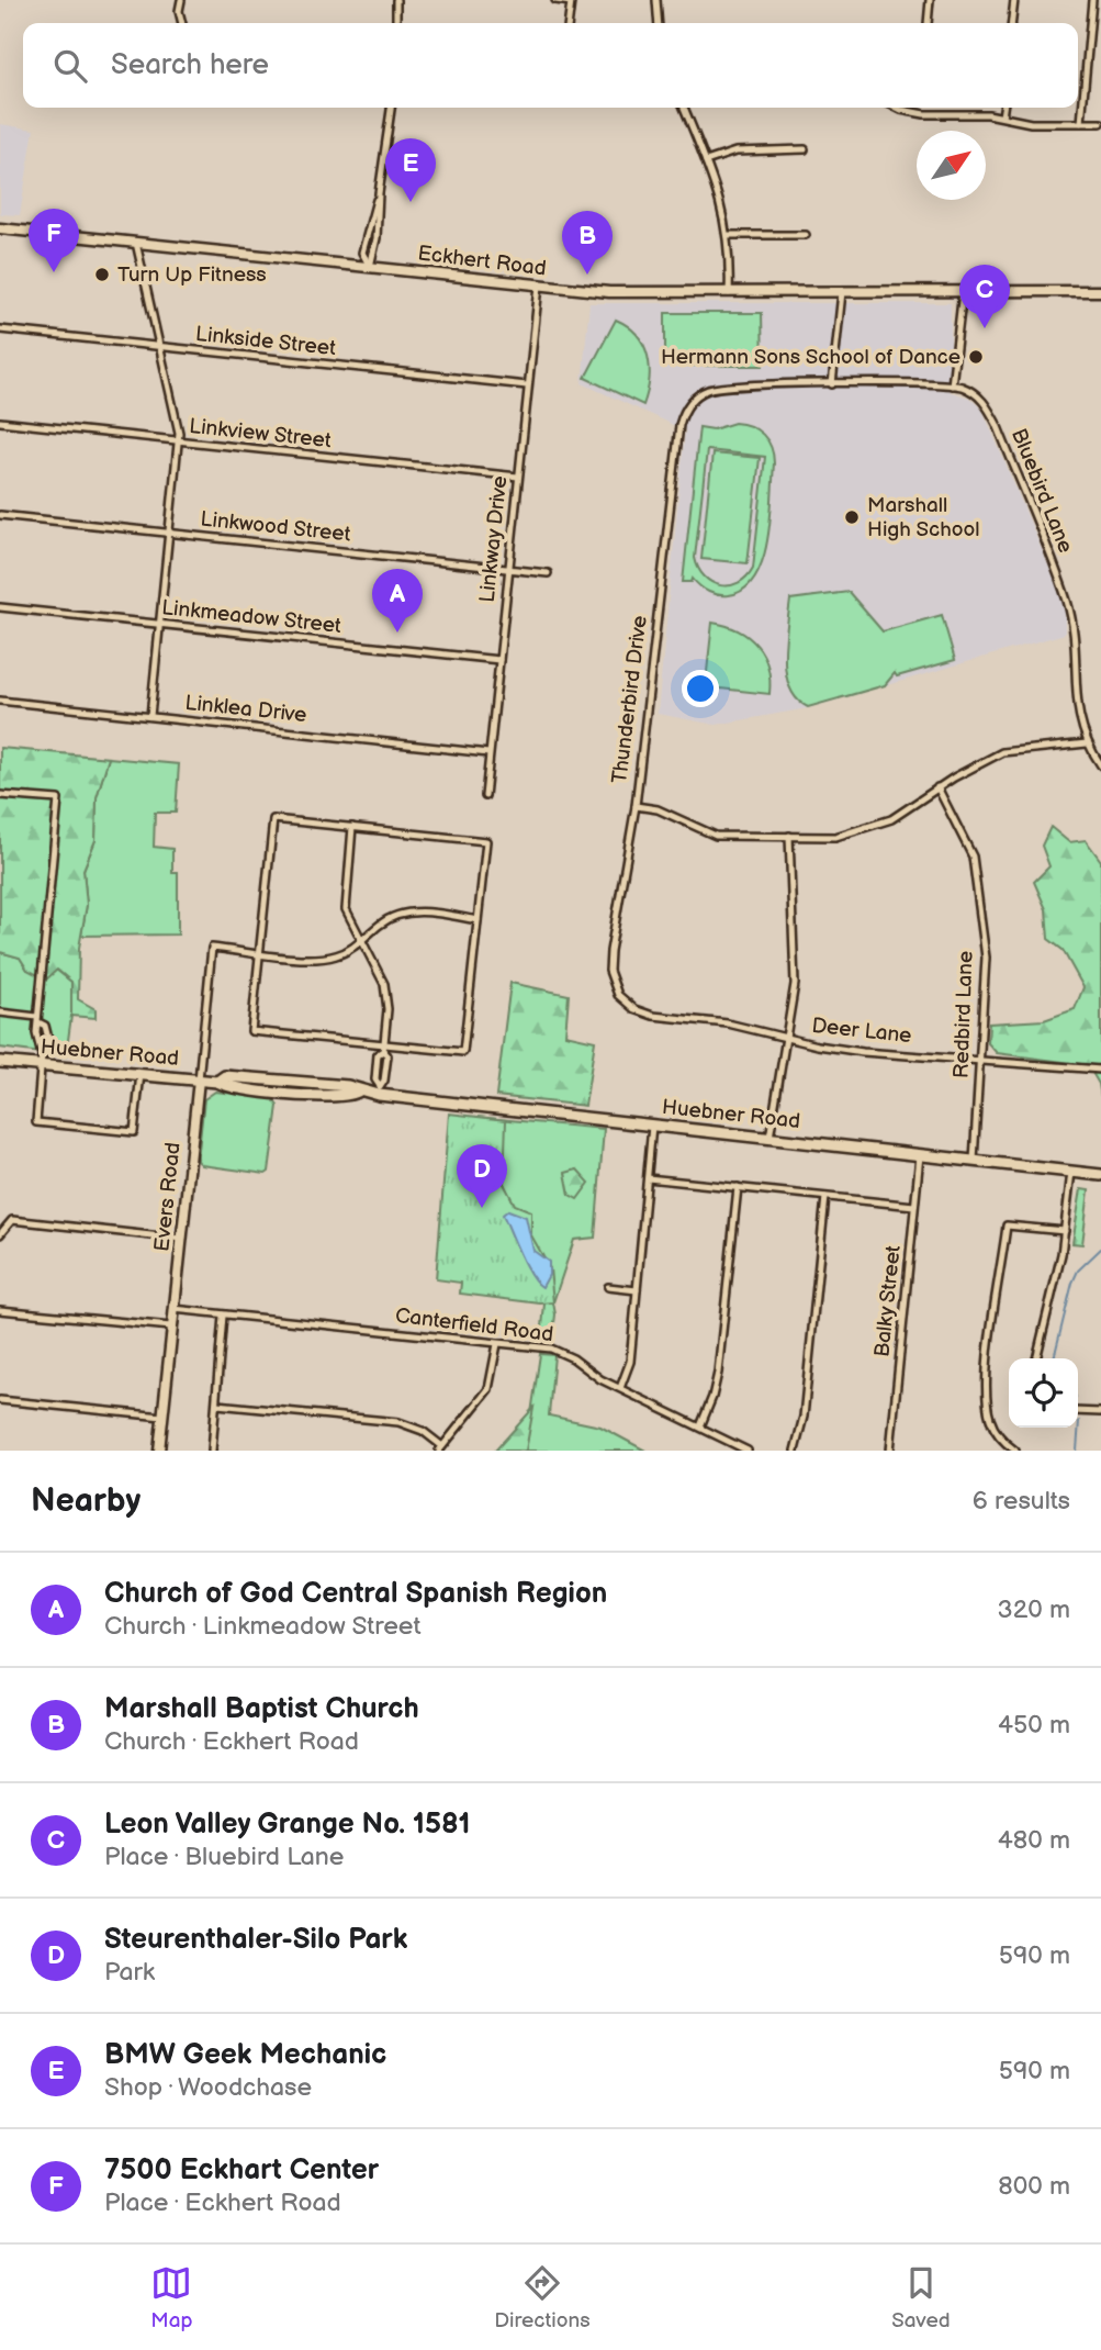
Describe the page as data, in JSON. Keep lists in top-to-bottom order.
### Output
{
  "streets": {
    "main road": ["Eckhert Road", "Huebner Road", "Evers Road"],
    "street": [
      "Linkside Street",
      "Linkview Street",
      "Bluebird Lane",
      "Linkwood Street",
      "Linkway Drive",
      "Linkmeadow Street",
      "Thunderbird Drive",
      "Linklea Drive",
      "Redbird Lane",
      "Deer Lane",
      "Balky Street",
      "Canterfield Road"
    ]
  },
  "crossings": [
    ["Eckhert Road", "Linkway Drive"],
    ["Linkside Street", "Linkway Drive"],
    ["Linkview Street", "Linkway Drive"],
    ["Linkwood Street", "Linkway Drive"],
    ["Linkway Drive", "Linkmeadow Street"],
    ["Linkway Drive", "Linklea Drive"],
    ["Thunderbird Drive", "Deer Lane"],
    ["Redbird Lane", "Deer Lane"],
    ["Redbird Lane", "Huebner Road"],
    ["Huebner Road", "Evers Road"],
    ["Huebner Road", "Balky Street"],
    ["Evers Road", "Canterfield Road"]
  ],
  "places": ["Turn Up Fitness", "Hermann Sons School of Dance", "Marshall High School"],
  "north": "top right",
  "page": {
    "search": "Search here",
    "pins": [
      "E",
      "F",
      "B",
      "C",
      "A",
      "D"
    ],
    "heading": ["Nearby", "6 results"],
    "list": [
      {
        "mark": "A",
        "name": "Church of God Central Spanish Region",
        "note": "Church · Linkmeadow Street",
        "value": "320 m"
      },
      {
        "mark": "B",
        "name": "Marshall Baptist Church",
        "note": "Church · Eckhert Road",
        "value": "450 m"
      },
      {
        "mark": "C",
        "name": "Leon Valley Grange No. 1581",
        "note": "Place · Bluebird Lane",
        "value": "480 m"
      },
      {
        "mark": "D",
        "name": "Steurenthaler-Silo Park",
        "note": "Park",
        "value": "590 m"
      },
      {
        "mark": "E",
        "name": "BMW Geek Mechanic",
        "note": "Shop · Woodchase",
        "value": "590 m"
      },
      {
        "mark": "F",
        "name": "7500 Eckhart Center",
        "note": "Place · Eckhert Road",
        "value": "800 m"
      }
    ],
    "nav": ["Map", "Directions", "Saved"]
  }
}
